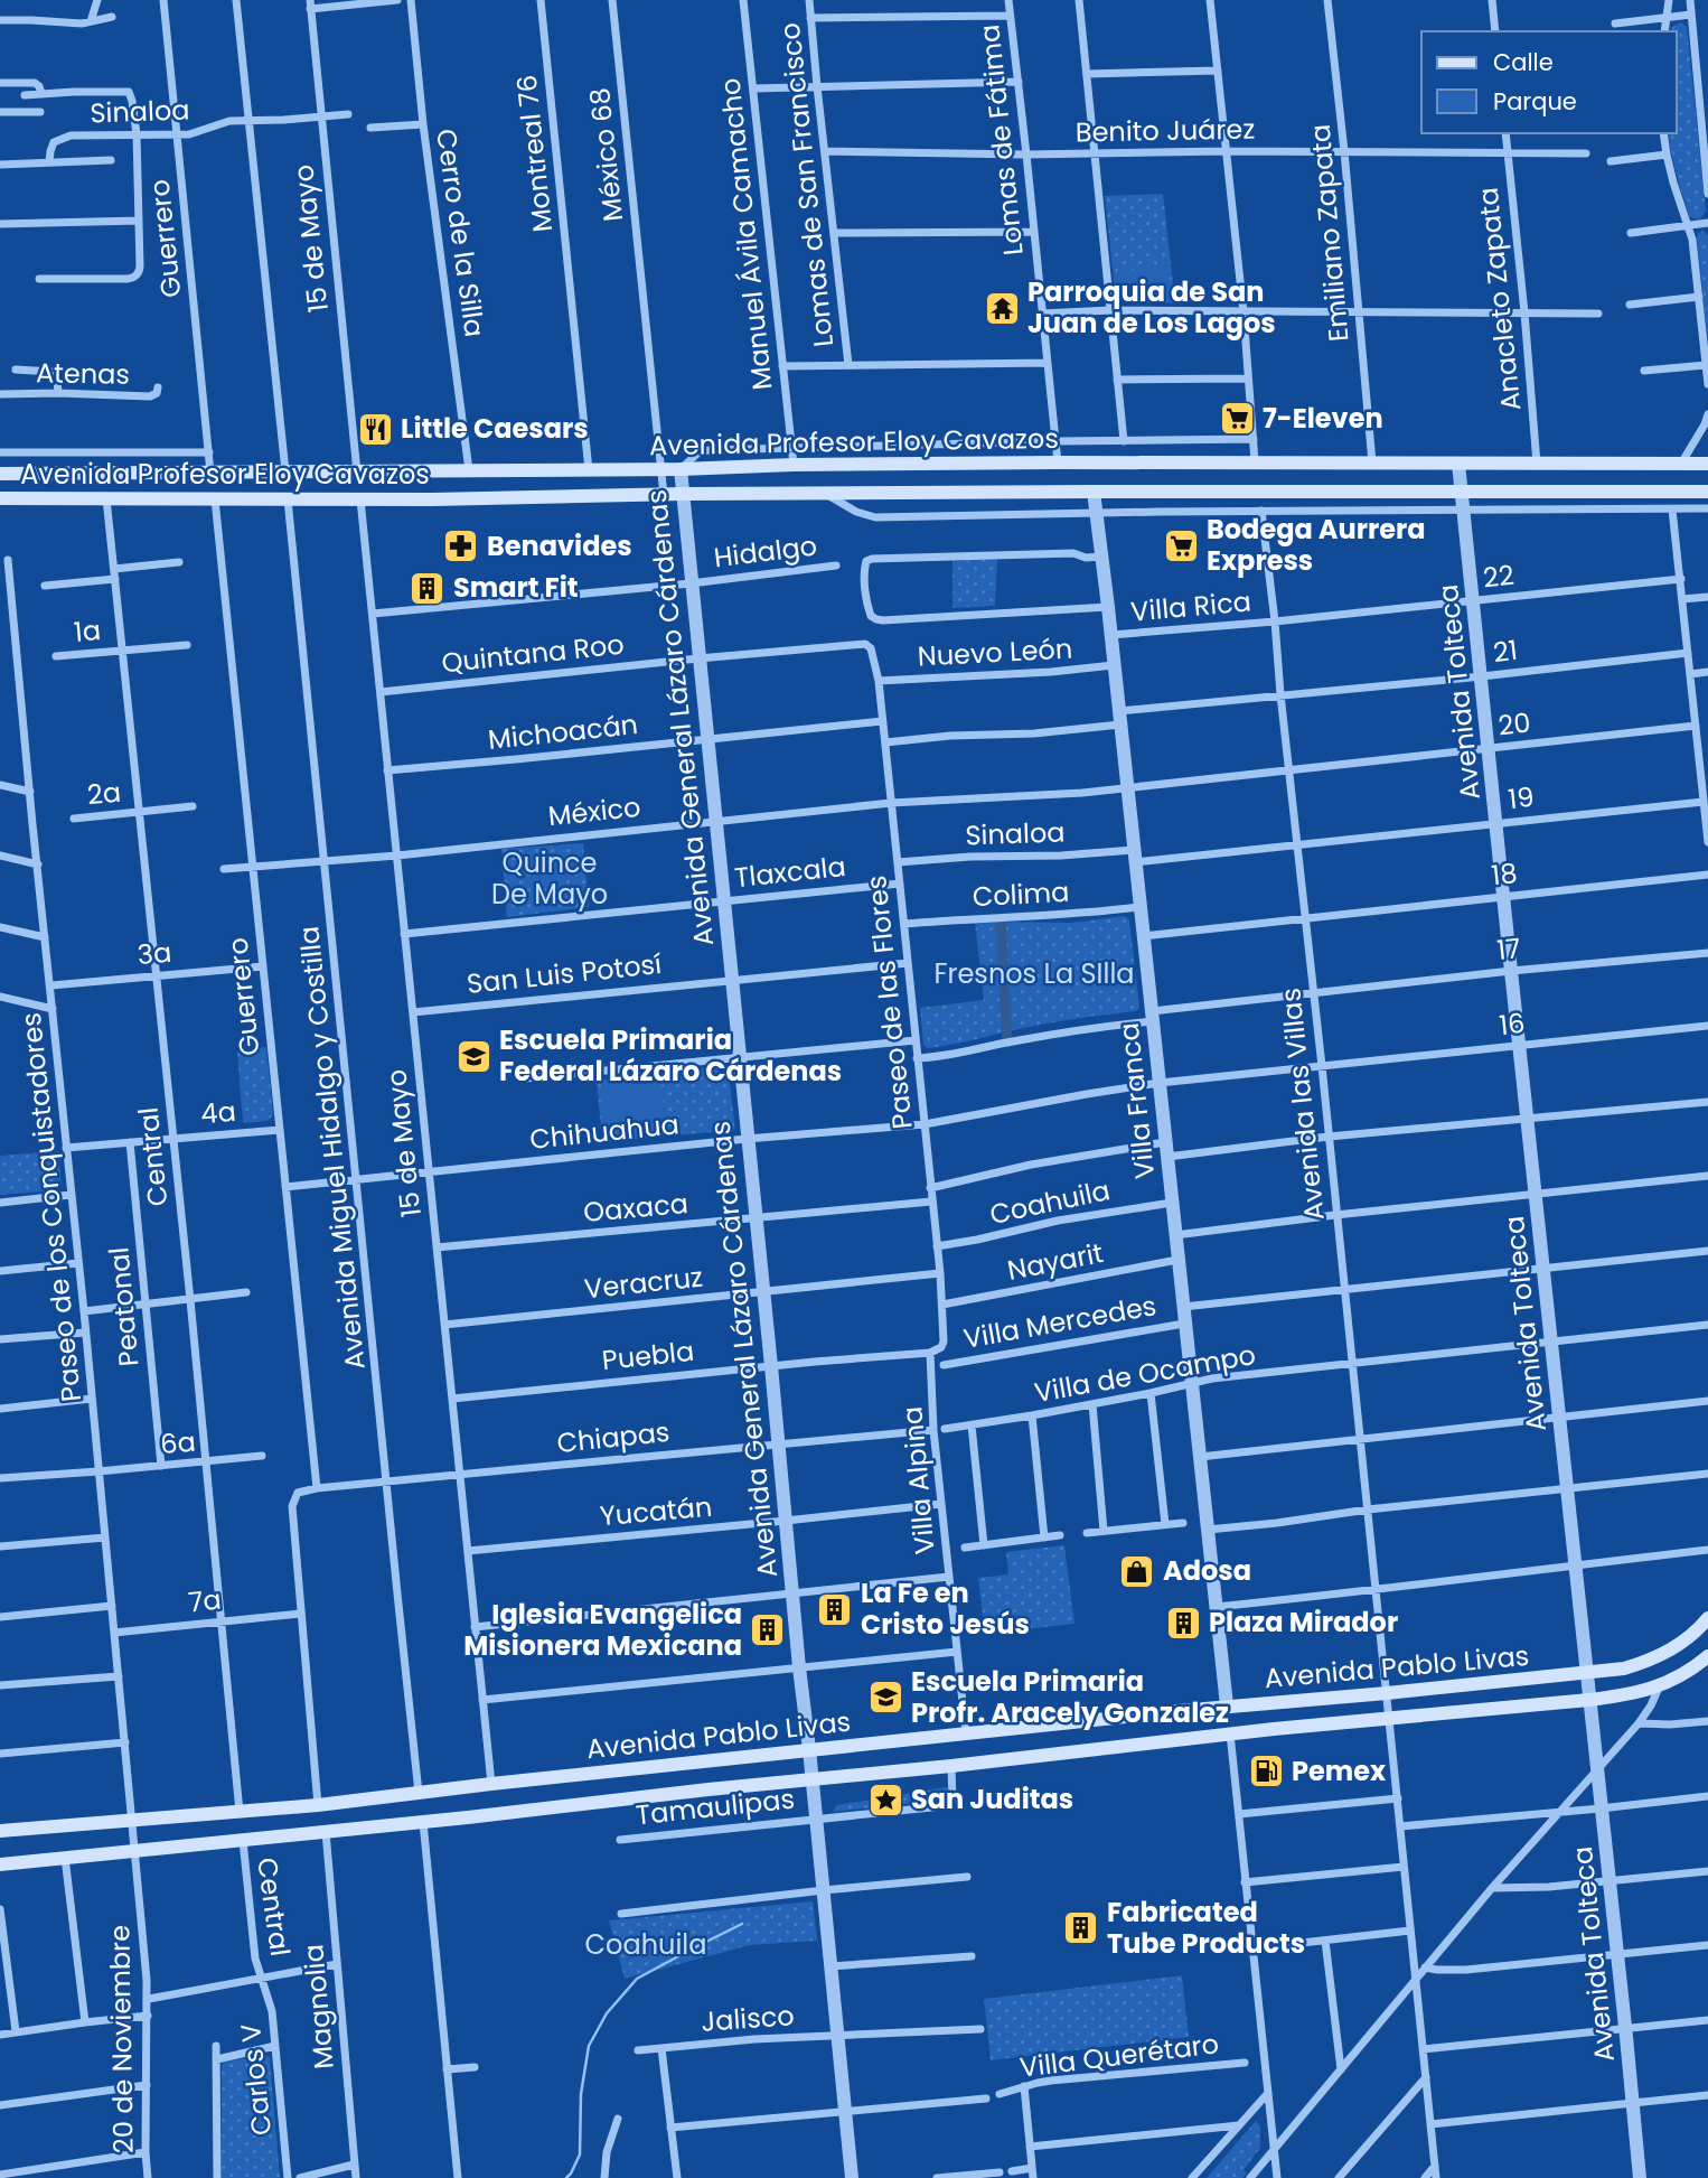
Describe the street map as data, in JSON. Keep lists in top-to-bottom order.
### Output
{
  "streets": {
    "main road": ["Avenida Profesor Eloy Cavazos", "Avenida Pablo Livas"],
    "street": [
      "Sinaloa",
      "Benito Juárez",
      "Lomas de Fátima",
      "Montreal 76",
      "México 68",
      "Lomas de San Francisco",
      "Cerro de la Silla",
      "Emiliano Zapata",
      "Manuel Ávila Camacho",
      "Guerrero",
      "15 de Mayo",
      "Anacleto Zapata",
      "Atenas",
      "Hidalgo",
      "22",
      "Villa Rica",
      "1a",
      "21",
      "Nuevo León",
      "Quintana Roo",
      "Avenida Tolteca",
      "Avenida General Lázaro Cárdenas",
      "20",
      "Michoacán",
      "2a",
      "19",
      "México",
      "Tlaxcala",
      "18",
      "Colima",
      "17",
      "3a",
      "San Luis Potosí",
      "Paseo de las Flores",
      "16",
      "Villa Franca",
      "Avenida las Villas",
      "4a",
      "Chihuahua",
      "Avenida Miguel Hidalgo y Costilla",
      "Central",
      "Coahuila",
      "Paseo de los Conquistadores",
      "Oaxaca",
      "Nayarit",
      "Veracruz",
      "Peatonal",
      "Villa Mercedes",
      "Puebla",
      "Villa de Ocampo",
      "Chiapas",
      "6a",
      "Villa Alpina",
      "Yucatán",
      "7a",
      "Tamaulipas",
      "Magnolia",
      "Jalisco",
      "20 de Noviembre",
      "Villa Querétaro",
      "Carlos V"
    ]
  },
  "crossings": [
    ["Sinaloa", "Guerrero"],
    ["Sinaloa", "15 de Mayo"],
    ["Sinaloa", "19"],
    ["Sinaloa", "Paseo de las Flores"],
    ["Sinaloa", "Villa Franca"],
    ["Benito Juárez", "Lomas de Fátima"],
    ["Benito Juárez", "Lomas de San Francisco"],
    ["Benito Juárez", "Emiliano Zapata"],
    ["Benito Juárez", "Anacleto Zapata"],
    ["Lomas de Fátima", "Avenida Profesor Eloy Cavazos"],
    ["Montreal 76", "Avenida Profesor Eloy Cavazos"],
    ["México 68", "Avenida Profesor Eloy Cavazos"],
    ["Cerro de la Silla", "Avenida Profesor Eloy Cavazos"],
    ["Emiliano Zapata", "Avenida Profesor Eloy Cavazos"],
    ["Manuel Ávila Camacho", "Avenida Profesor Eloy Cavazos"],
    ["Guerrero", "Avenida Profesor Eloy Cavazos"],
    ["Guerrero", "México"],
    ["Guerrero", "3a"],
    ["Guerrero", "4a"],
    ["Guerrero", "Chihuahua"],
    ["Guerrero", "Chiapas"],
    ["15 de Mayo", "Avenida Profesor Eloy Cavazos"],
    ["15 de Mayo", "Hidalgo"],
    ["15 de Mayo", "Quintana Roo"],
    ["15 de Mayo", "Michoacán"],
    ["15 de Mayo", "México"],
    ["15 de Mayo", "Tlaxcala"],
    ["15 de Mayo", "San Luis Potosí"],
    ["15 de Mayo", "Chihuahua"],
    ["15 de Mayo", "Oaxaca"],
    ["15 de Mayo", "Veracruz"],
    ["15 de Mayo", "Puebla"],
    ["15 de Mayo", "Chiapas"],
    ["15 de Mayo", "Yucatán"],
    ["15 de Mayo", "Avenida Pablo Livas"],
    ["Anacleto Zapata", "Avenida Profesor Eloy Cavazos"],
    ["Avenida Profesor Eloy Cavazos", "Avenida Tolteca"],
    ["Avenida Profesor Eloy Cavazos", "Avenida General Lázaro Cárdenas"],
    ["Avenida Profesor Eloy Cavazos", "Villa Franca"],
    ["Avenida Profesor Eloy Cavazos", "Avenida las Villas"],
    ["Avenida Profesor Eloy Cavazos", "Avenida Miguel Hidalgo y Costilla"],
    ["Avenida Profesor Eloy Cavazos", "Central"],
    ["Hidalgo", "Avenida General Lázaro Cárdenas"],
    ["22", "Villa Rica"],
    ["22", "Avenida Tolteca"],
    ["22", "Avenida las Villas"],
    ["Villa Rica", "Villa Franca"],
    ["Villa Rica", "Avenida las Villas"],
    ["1a", "Central"],
    ["21", "Avenida Tolteca"],
    ["21", "Villa Franca"],
    ["21", "Avenida las Villas"],
    ["Nuevo León", "Paseo de las Flores"],
    ["Nuevo León", "Villa Franca"],
    ["Quintana Roo", "Avenida General Lázaro Cárdenas"],
    ["Quintana Roo", "Paseo de las Flores"],
    ["Avenida Tolteca", "20"],
    ["Avenida Tolteca", "19"],
    ["Avenida Tolteca", "18"],
    ["Avenida Tolteca", "17"],
    ["Avenida Tolteca", "16"],
    ["Avenida Tolteca", "Villa Mercedes"],
    ["Avenida Tolteca", "Villa de Ocampo"],
    ["Avenida Tolteca", "Avenida Pablo Livas"],
    ["Avenida General Lázaro Cárdenas", "Michoacán"],
    ["Avenida General Lázaro Cárdenas", "México"],
    ["Avenida General Lázaro Cárdenas", "Tlaxcala"],
    ["Avenida General Lázaro Cárdenas", "San Luis Potosí"],
    ["Avenida General Lázaro Cárdenas", "Chihuahua"],
    ["Avenida General Lázaro Cárdenas", "Oaxaca"],
    ["Avenida General Lázaro Cárdenas", "Veracruz"],
    ["Avenida General Lázaro Cárdenas", "Puebla"],
    ["Avenida General Lázaro Cárdenas", "Chiapas"],
    ["Avenida General Lázaro Cárdenas", "Yucatán"],
    ["Avenida General Lázaro Cárdenas", "Avenida Pablo Livas"],
    ["Avenida General Lázaro Cárdenas", "Tamaulipas"],
    ["Avenida General Lázaro Cárdenas", "Jalisco"],
    ["20", "México"],
    ["20", "Villa Franca"],
    ["20", "Avenida las Villas"],
    ["Michoacán", "Paseo de las Flores"],
    ["2a", "Central"],
    ["19", "Villa Franca"],
    ["19", "Avenida las Villas"],
    ["México", "Paseo de las Flores"],
    ["México", "Villa Franca"],
    ["México", "Avenida Miguel Hidalgo y Costilla"],
    ["Tlaxcala", "Paseo de las Flores"],
    ["18", "Villa Franca"],
    ["18", "Avenida las Villas"],
    ["Colima", "Paseo de las Flores"],
    ["Colima", "Villa Franca"],
    ["17", "Paseo de las Flores"],
    ["17", "Villa Franca"],
    ["17", "Avenida las Villas"],
    ["3a", "Central"],
    ["3a", "Paseo de los Conquistadores"],
    ["San Luis Potosí", "Paseo de las Flores"],
    ["Paseo de las Flores", "Chihuahua"],
    ["Paseo de las Flores", "Coahuila"],
    ["Paseo de las Flores", "Oaxaca"],
    ["Paseo de las Flores", "Nayarit"],
    ["Paseo de las Flores", "Veracruz"],
    ["Paseo de las Flores", "Puebla"],
    ["16", "Villa Franca"],
    ["16", "Avenida las Villas"],
    ["16", "Chihuahua"],
    ["Villa Franca", "Chihuahua"],
    ["Villa Franca", "Coahuila"],
    ["Villa Franca", "Nayarit"],
    ["Villa Franca", "Villa Mercedes"],
    ["Villa Franca", "Villa de Ocampo"],
    ["Villa Franca", "Avenida Pablo Livas"],
    ["Avenida las Villas", "Villa Mercedes"],
    ["Avenida las Villas", "Villa de Ocampo"],
    ["Avenida las Villas", "Avenida Pablo Livas"],
    ["4a", "Central"],
    ["4a", "Paseo de los Conquistadores"],
    ["4a", "Peatonal"],
    ["Chihuahua", "Avenida Miguel Hidalgo y Costilla"],
    ["Avenida Miguel Hidalgo y Costilla", "Chiapas"],
    ["Avenida Miguel Hidalgo y Costilla", "Avenida Pablo Livas"],
    ["Central", "6a"],
    ["Central", "7a"],
    ["Central", "Avenida Pablo Livas"],
    ["Central", "Carlos V"],
    ["Paseo de los Conquistadores", "6a"],
    ["Paseo de los Conquistadores", "7a"],
    ["Paseo de los Conquistadores", "Avenida Pablo Livas"],
    ["Paseo de los Conquistadores", "20 de Noviembre"],
    ["Peatonal", "6a"],
    ["Puebla", "Villa Alpina"],
    ["Chiapas", "Villa Alpina"],
    ["Chiapas", "7a"],
    ["Villa Alpina", "Yucatán"],
    ["Villa Alpina", "Avenida Pablo Livas"],
    ["Avenida Pablo Livas", "Tamaulipas"],
    ["Avenida Pablo Livas", "Magnolia"],
    ["Avenida Pablo Livas", "20 de Noviembre"]
  ],
  "parks": ["Quince De Mayo", "Fresnos La SIlla", "Coahuila"],
  "places": {
    "temple": ["Parroquia de San Juan de Los Lagos"],
    "supermarket": ["7-Eleven", "Bodega Aurrera Express"],
    "restaurant": ["Little Caesars"],
    "pharmacy": ["Benavides"],
    "building": [
      "Smart Fit",
      "La Fe en Cristo Jesús",
      "Plaza Mirador",
      "Iglesia Evangelica Misionera Mexicana",
      "Fabricated Tube Products"
    ],
    "school or university": ["Escuela Primaria Federal Lázaro Cárdenas", "Escuela Primaria Profr. Aracely Gonzalez"],
    "shop": ["Adosa"],
    "fuel station": ["Pemex"],
    "place": ["San Juditas"]
  },
  "legend": ["Calle", "Parque"]
}
